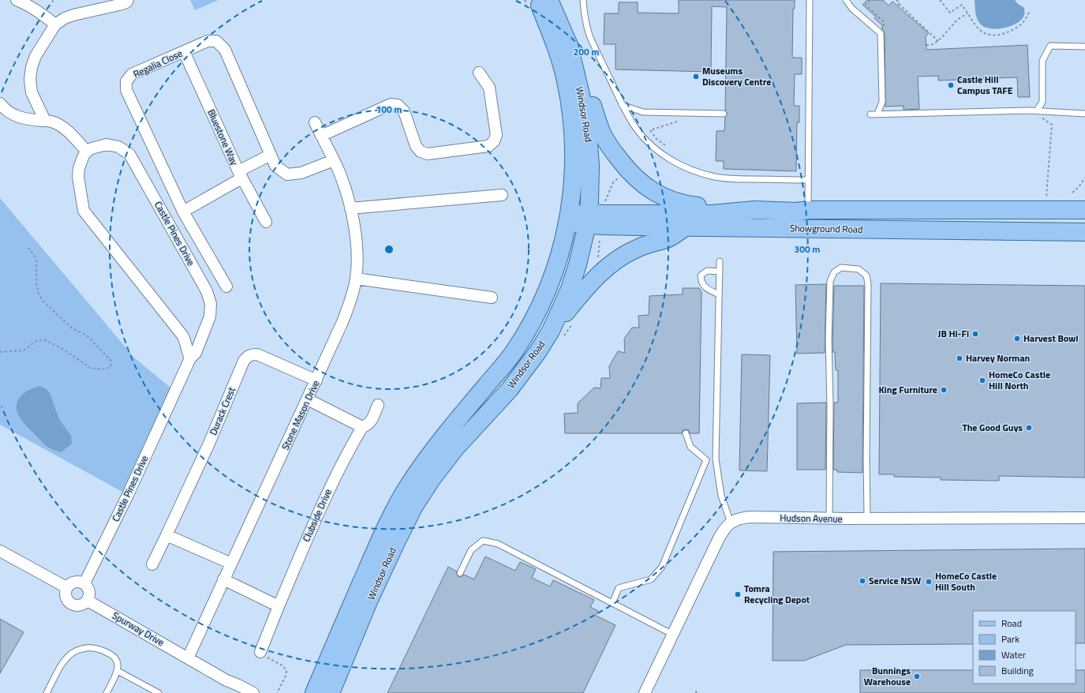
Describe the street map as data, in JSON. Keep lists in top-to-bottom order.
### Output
{
  "streets": {
    "main road": ["Windsor Road", "Showground Road"],
    "street": [
      "Regalia Close",
      "Bluestone Way",
      "Castle Pines Drive",
      "Durack Crest",
      "Stone Mason Drive",
      "Clubside Drive",
      "Hudson Avenue",
      "Spurway Drive"
    ]
  },
  "crossings": [
    ["Regalia Close", "Bluestone Way"],
    ["Regalia Close", "Stone Mason Drive"],
    ["Windsor Road", "Showground Road"],
    ["Castle Pines Drive", "Spurway Drive"],
    ["Durack Crest", "Stone Mason Drive"],
    ["Stone Mason Drive", "Spurway Drive"]
  ],
  "places": [
    "Museums Discovery Centre",
    "Castle Hill Campus TAFE",
    "JB Hi-Fi",
    "Harvest Bowl",
    "Harvey Norman",
    "HomeCo Castle Hill North",
    "King Furniture",
    "The Good Guys",
    "Service NSW",
    "HomeCo Castle Hill South",
    "Tomra Recycling Depot",
    "Bunnings Warehouse"
  ],
  "legend": [
    "Road",
    "Park",
    "Water",
    "Building"
  ],
  "rings": ["200 m", "100 m", "300 m"]
}
